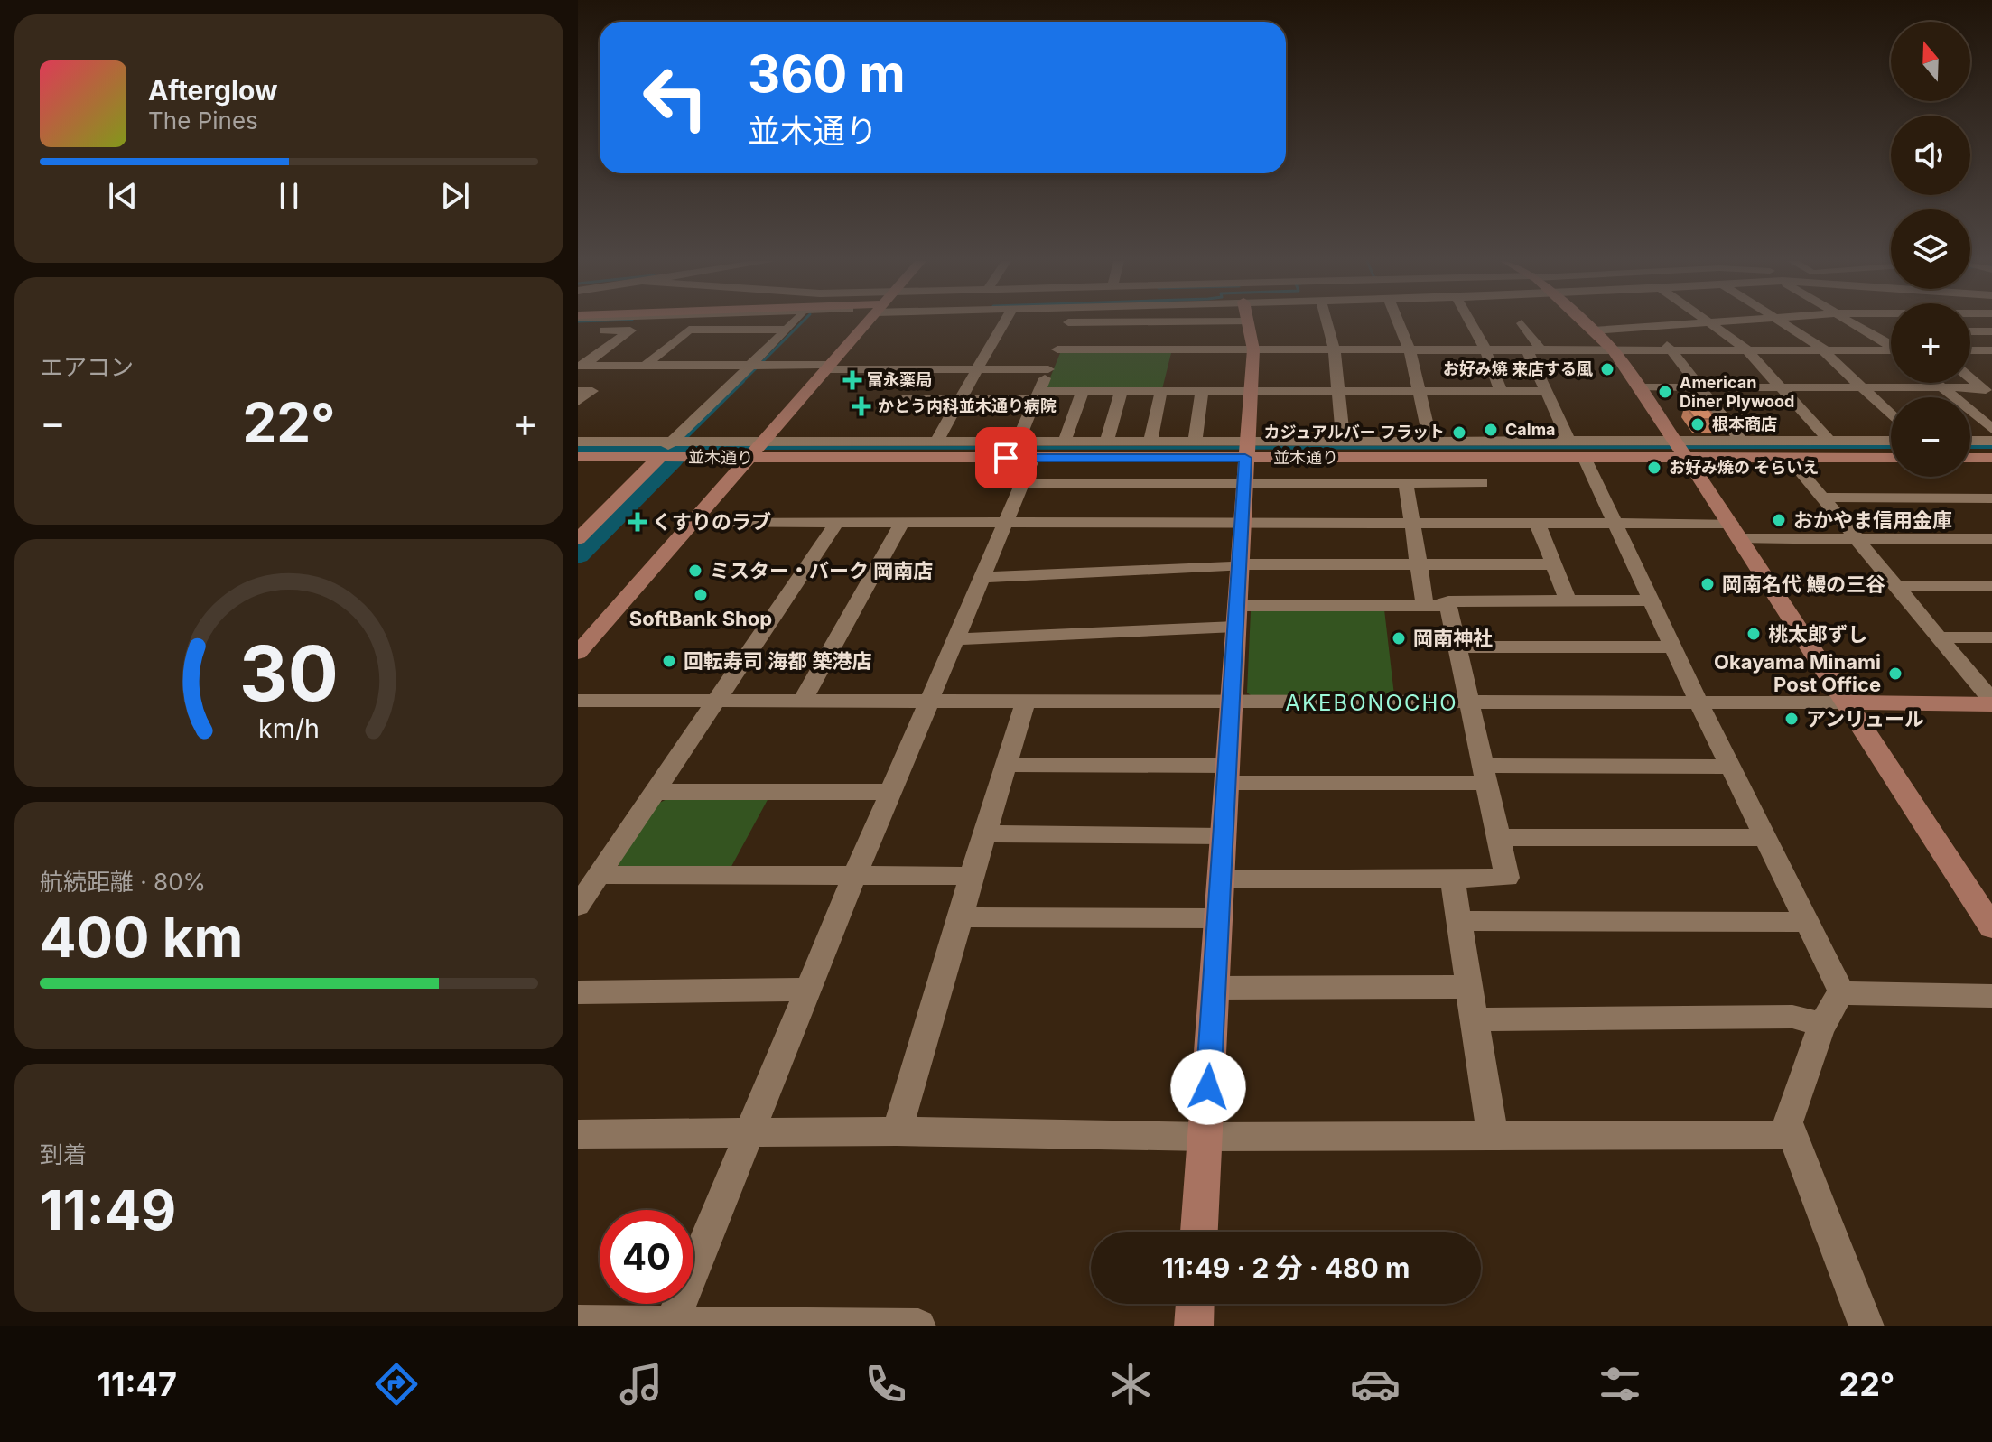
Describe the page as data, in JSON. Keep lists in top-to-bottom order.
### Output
{
  "streets": {
    "street": ["並木通り"]
  },
  "districts": ["AKEBONOCHO"],
  "places": {
    "other": [
      "お好み焼 来店する風",
      "American Diner Plywood",
      "根本商店",
      "Calma",
      "カジュアルバー フラット",
      "お好み焼の そらいえ",
      "おかやま信用金庫",
      "ミスター・バーク 岡南店",
      "岡南名代 鰻の三谷",
      "SoftBank Shop",
      "桃太郎ずし",
      "岡南神社",
      "回転寿司 海都 築港店",
      "Okayama Minami Post Office",
      "アンリュール"
    ],
    "health": ["富永薬局", "かとう内科並木通り病院", "くすりのラブ"]
  },
  "north": "top",
  "page": {
    "map_buttons": ["+", "−"],
    "turn": ["360 m", "並木通り"],
    "song": ["Afterglow", "The Pines"],
    "tile": [
      "エアコン",
      ["航続距離 · 80%", "400 km"],
      ["到着", "11:49"]
    ],
    "heat": ["−", "22°", "+"],
    "limit": "40",
    "trip": "11:49 · 2 分 · 480 m",
    "tabs": ["11:47", "22°"],
    "gauge": ["30", "km/h"]
  }
}
